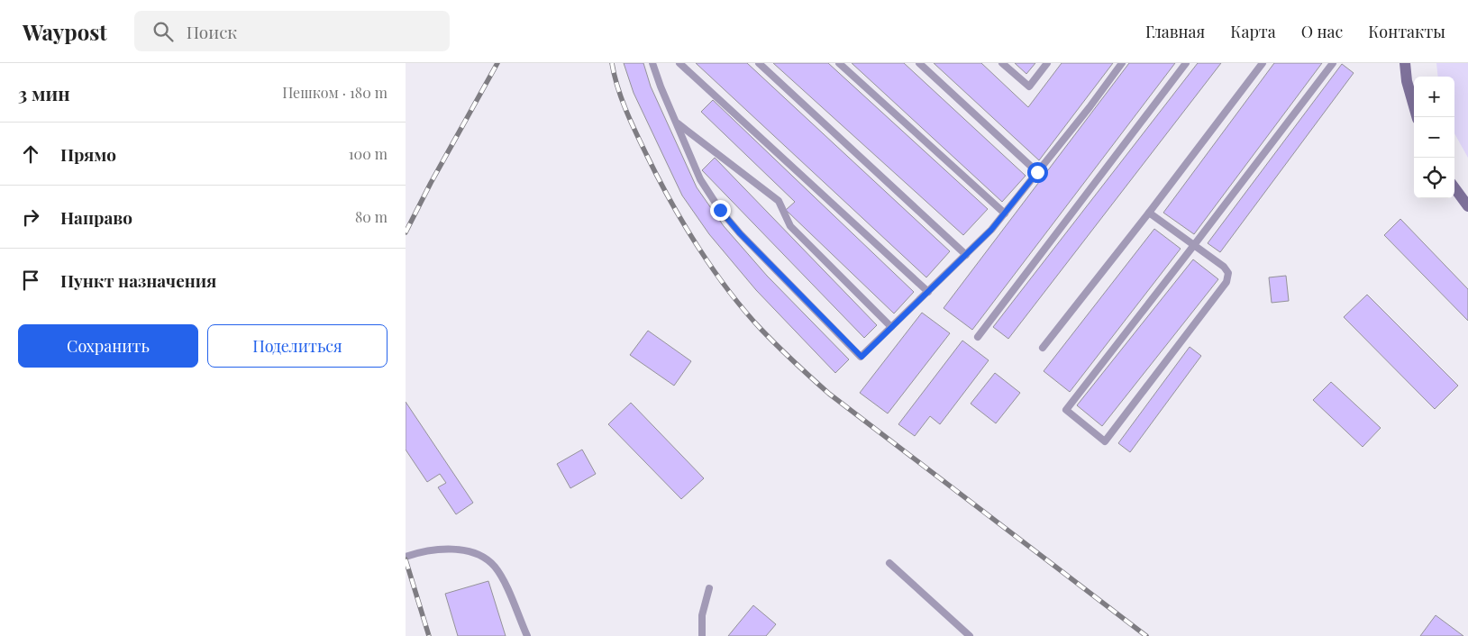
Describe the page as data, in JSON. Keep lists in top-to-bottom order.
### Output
{
  "page": {
    "header": "Waypost",
    "search": "Поиск",
    "nav": [
      "Главная",
      "Карта",
      "О нас",
      "Контакты"
    ],
    "heading": ["3 мин", "Пешком · 180 m"],
    "map_buttons": ["+", "−"],
    "list": [
      ["Прямо", "100 m"],
      ["Направо", "80 m"],
      "Пункт назначения"
    ],
    "buttons": ["Сохранить", "Поделиться"]
  }
}
